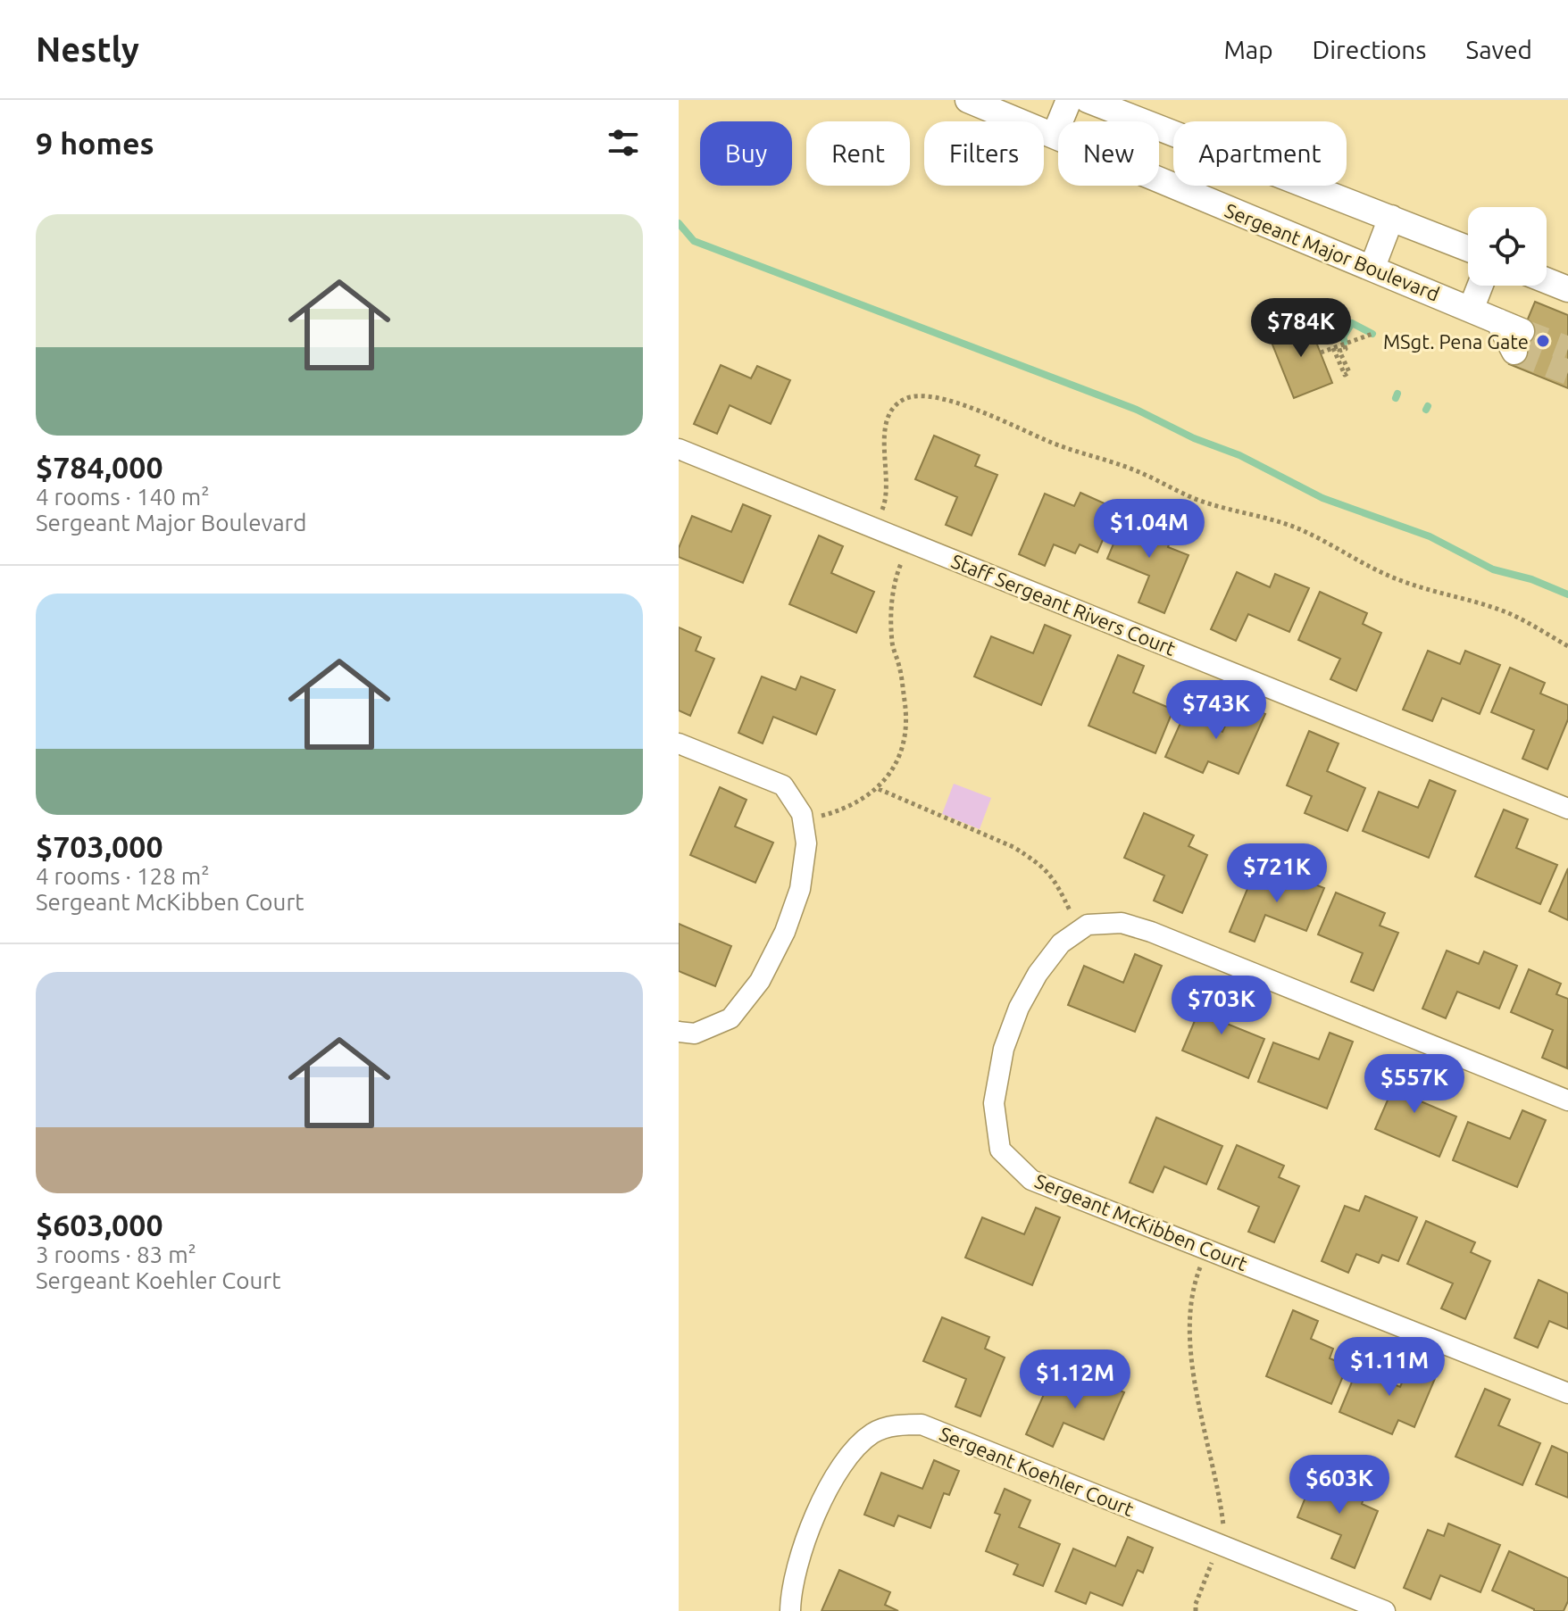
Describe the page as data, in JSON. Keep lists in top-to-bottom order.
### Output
{
  "streets": {
    "street": [
      "Sergeant Major Boulevard",
      "Staff Sergeant Rivers Court",
      "Sergeant McKibben Court",
      "Sergeant Koehler Court"
    ]
  },
  "places": ["MSgt. Pena Gate"],
  "page": {
    "header": "Nestly",
    "nav": ["Map", "Directions", "Saved"],
    "heading": "9 homes",
    "chip": [
      "Buy",
      "Rent",
      "Filters",
      "New",
      "Apartment"
    ],
    "list": [
      {
        "name": "$784,000",
        "note": "4 rooms · 140 m² · Sergeant Major Boulevard"
      },
      {
        "name": "$703,000",
        "note": "4 rooms · 128 m² · Sergeant McKibben Court"
      },
      {
        "name": "$603,000",
        "note": "3 rooms · 83 m² · Sergeant Koehler Court"
      }
    ],
    "price": [
      "$784K",
      "$1.04M",
      "$743K",
      "$721K",
      "$703K",
      "$557K",
      "$1.11M",
      "$1.12M",
      "$603K"
    ]
  }
}
